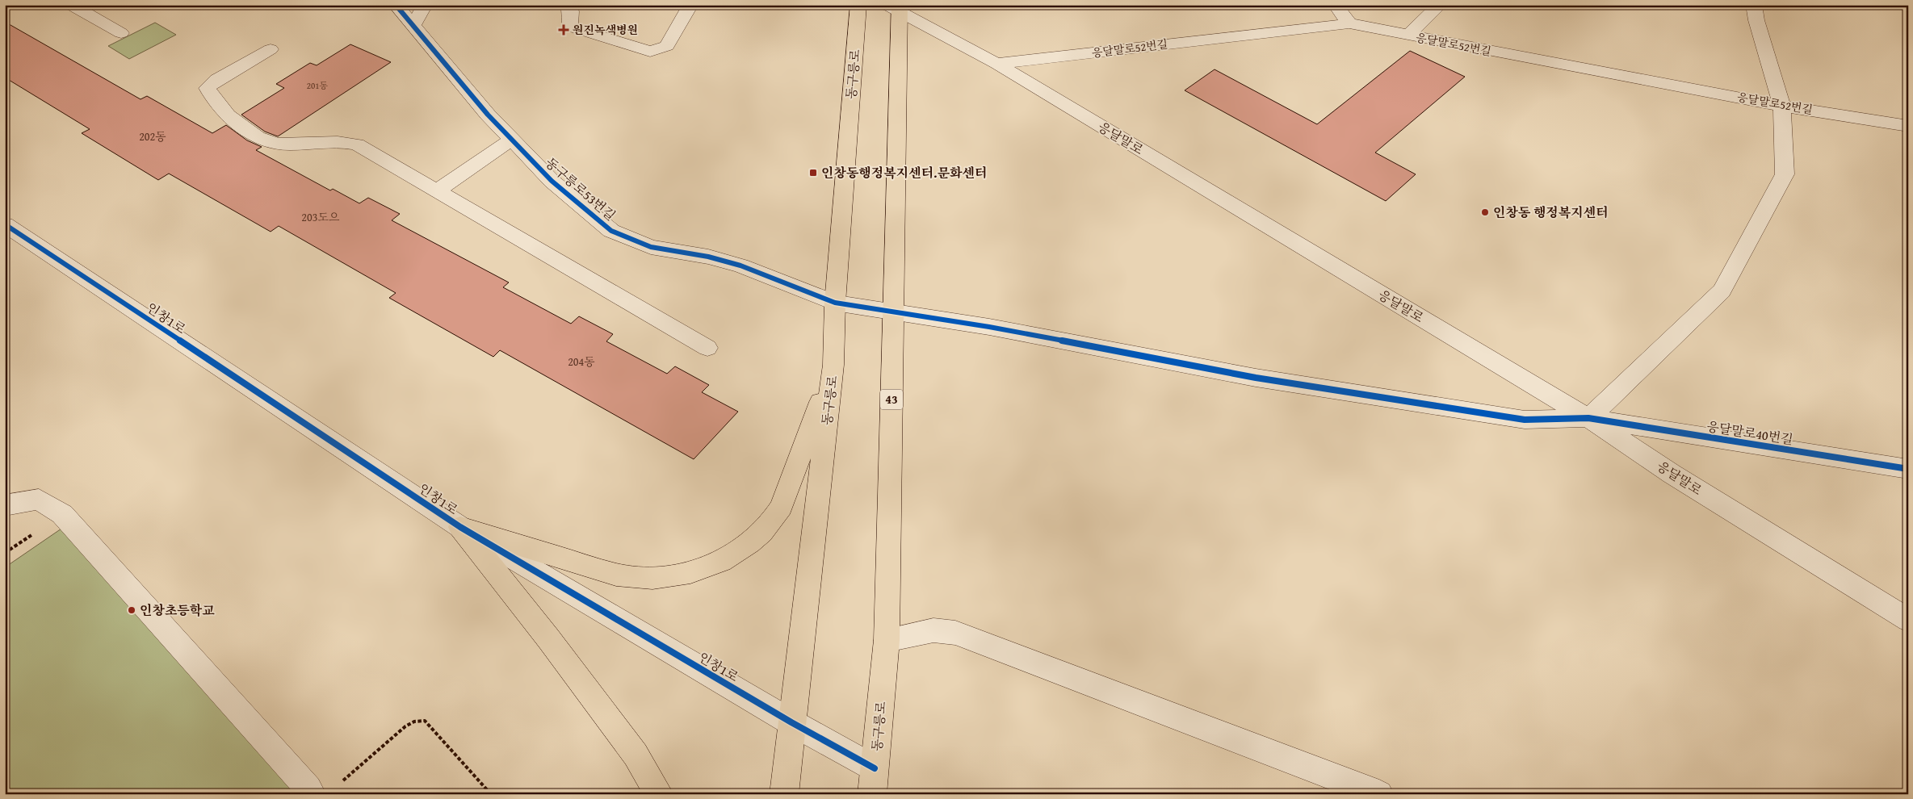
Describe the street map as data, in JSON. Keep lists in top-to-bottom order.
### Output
{
  "streets": {
    "main road": ["동구릉로", "43"],
    "street": [
      "응달말로52번길",
      "응달말로",
      "동구릉로53번길",
      "인창1로",
      "응달말로40번길"
    ]
  },
  "crossings": [
    ["응달말로52번길", "응달말로"],
    ["동구릉로", "응달말로"],
    ["동구릉로", "동구릉로53번길"],
    ["동구릉로", "인창1로"],
    ["응달말로", "동구릉로53번길"],
    ["응달말로", "응달말로40번길"],
    ["동구릉로53번길", "응달말로40번길"]
  ],
  "places": {
    "health": ["원진녹색병원"],
    "transit": ["인창동행정복지센터.문화센터"],
    "other": ["인창동 행정복지센터", "인창초등학교"]
  },
  "house_numbers": [
    "201동",
    "202동",
    "203도으",
    "204동"
  ]
}
